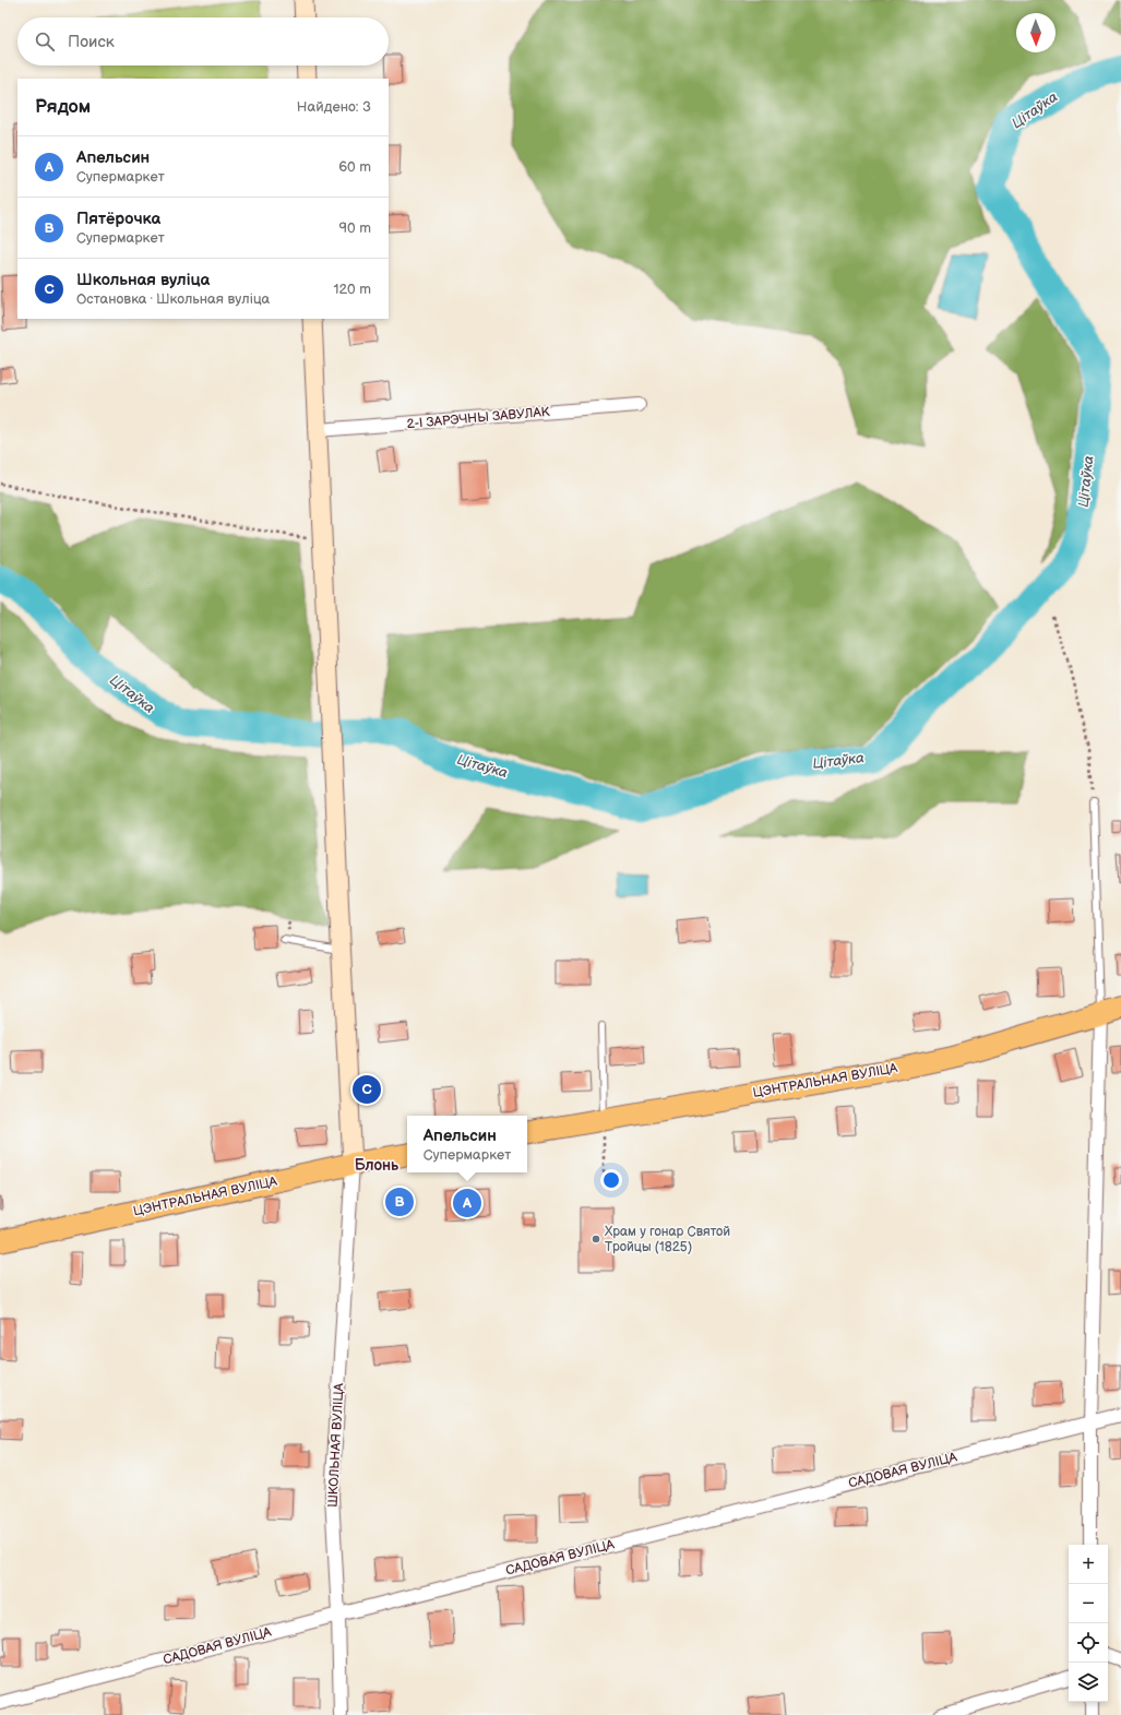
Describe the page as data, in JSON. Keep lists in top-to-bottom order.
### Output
{
  "streets": {
    "main road": ["ЦЭНТРАЛЬНАЯ ВУЛІЦА", "ШКОЛЬНАЯ ВУЛІЦА"],
    "street": ["2-І ЗАРЭЧНЫ ЗАВУЛАК", "САДОВАЯ ВУЛІЦА"]
  },
  "crossings": [
    ["2-І ЗАРЭЧНЫ ЗАВУЛАК", "ШКОЛЬНАЯ ВУЛІЦА"],
    ["ЦЭНТРАЛЬНАЯ ВУЛІЦА", "ШКОЛЬНАЯ ВУЛІЦА"],
    ["ШКОЛЬНАЯ ВУЛІЦА", "САДОВАЯ ВУЛІЦА"]
  ],
  "districts": ["Блонь"],
  "water": ["Цітаўка"],
  "places": ["Храм у гонар Святой Тройцы (1825)"],
  "north": "bottom",
  "page": {
    "search": "Поиск",
    "heading": ["Рядом", "Найдено: 3"],
    "list": [
      {
        "mark": "A",
        "name": "Апельсин",
        "note": "Супермаркет",
        "value": "60 m"
      },
      {
        "mark": "B",
        "name": "Пятёрочка",
        "note": "Супермаркет",
        "value": "90 m"
      },
      {
        "mark": "C",
        "name": "Школьная вуліца",
        "note": "Остановка · Школьная вуліца",
        "value": "120 m"
      }
    ],
    "pins": ["C", "B", "A"],
    "popup": ["Апельсин", "Супермаркет"],
    "map_buttons": ["+", "−"]
  }
}
